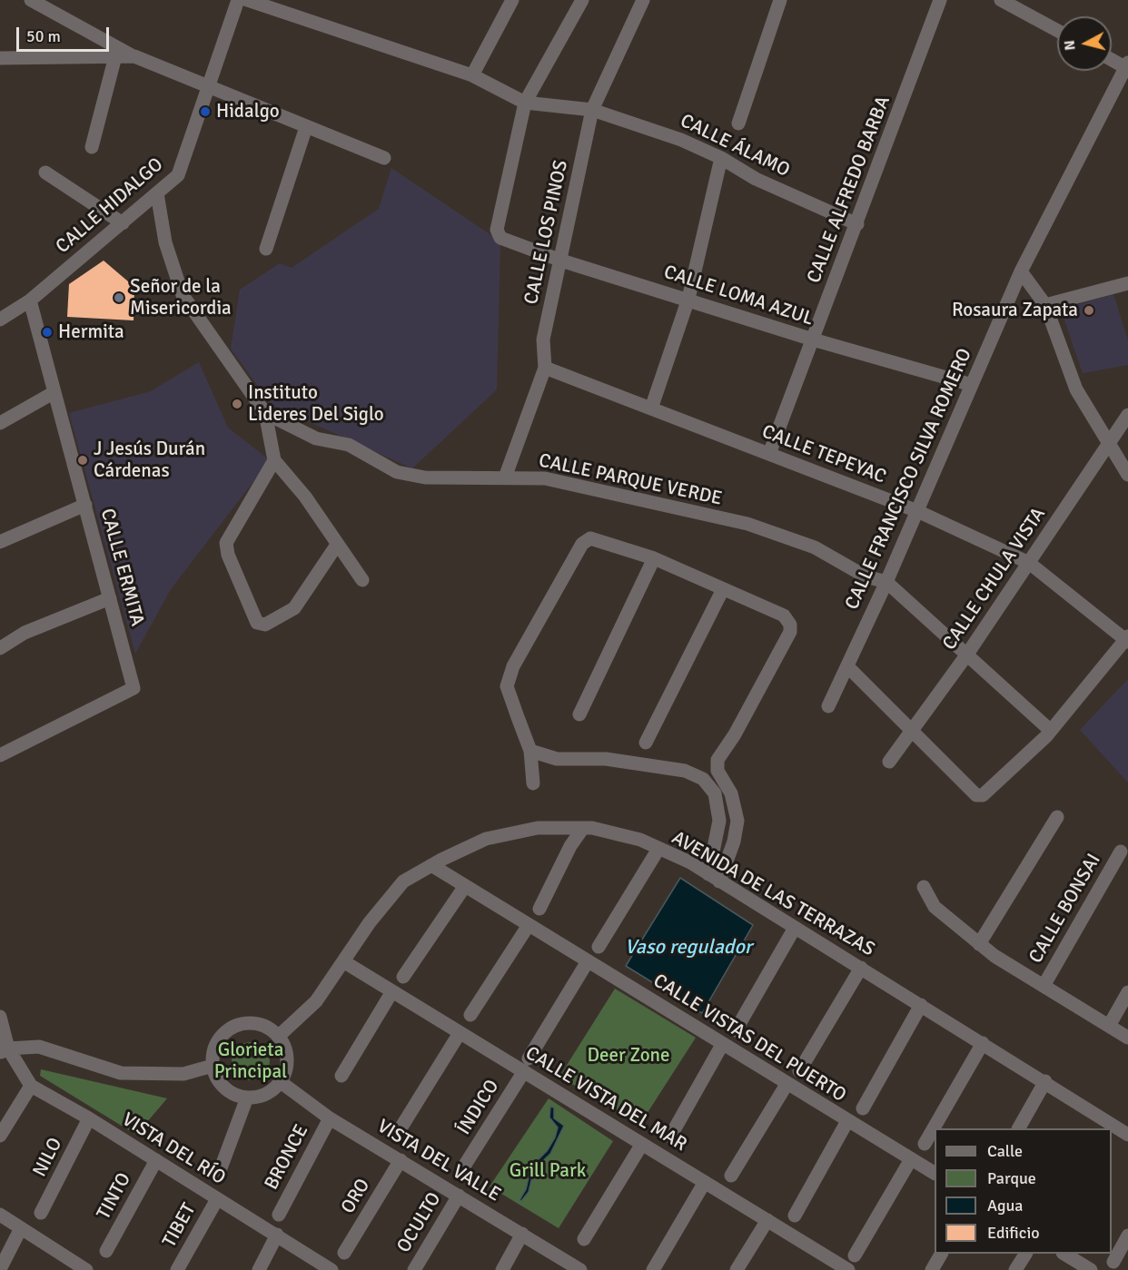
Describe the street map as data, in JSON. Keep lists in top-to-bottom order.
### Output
{
  "streets": {
    "street": [
      "CALLE ÁLAMO",
      "CALLE ALFREDO BARBA",
      "CALLE HIDALGO",
      "CALLE LOS PINOS",
      "CALLE LOMA AZUL",
      "CALLE TEPEYAC",
      "CALLE FRANCISCO SILVA ROMERO",
      "CALLE PARQUE VERDE",
      "CALLE ERMITA",
      "CALLE CHULA VISTA",
      "AVENIDA DE LAS TERRAZAS",
      "CALLE BONSAI",
      "CALLE VISTAS DEL PUERTO",
      "CALLE VISTA DEL MAR",
      "ÍNDICO",
      "VISTA DEL RÍO",
      "NILO",
      "BRONCE",
      "VISTA DEL VALLE",
      "TINTO",
      "ORO",
      "OCULTO",
      "TIBET"
    ]
  },
  "crossings": [
    ["CALLE ÁLAMO", "CALLE ALFREDO BARBA"],
    ["CALLE ÁLAMO", "CALLE LOS PINOS"],
    ["CALLE ÁLAMO", "CALLE LOMA AZUL"],
    ["CALLE ALFREDO BARBA", "CALLE LOMA AZUL"],
    ["CALLE ALFREDO BARBA", "CALLE TEPEYAC"],
    ["CALLE HIDALGO", "CALLE PARQUE VERDE"],
    ["CALLE HIDALGO", "CALLE ERMITA"],
    ["CALLE LOS PINOS", "CALLE LOMA AZUL"],
    ["CALLE LOS PINOS", "CALLE TEPEYAC"],
    ["CALLE LOS PINOS", "CALLE PARQUE VERDE"],
    ["CALLE LOMA AZUL", "CALLE FRANCISCO SILVA ROMERO"],
    ["CALLE TEPEYAC", "CALLE FRANCISCO SILVA ROMERO"],
    ["CALLE TEPEYAC", "CALLE CHULA VISTA"],
    ["CALLE FRANCISCO SILVA ROMERO", "CALLE PARQUE VERDE"],
    ["CALLE PARQUE VERDE", "CALLE CHULA VISTA"],
    ["AVENIDA DE LAS TERRAZAS", "CALLE VISTAS DEL PUERTO"],
    ["AVENIDA DE LAS TERRAZAS", "CALLE VISTA DEL MAR"],
    ["AVENIDA DE LAS TERRAZAS", "VISTA DEL VALLE"],
    ["CALLE VISTAS DEL PUERTO", "ÍNDICO"],
    ["CALLE VISTA DEL MAR", "ÍNDICO"],
    ["VISTA DEL RÍO", "NILO"],
    ["VISTA DEL RÍO", "TINTO"],
    ["VISTA DEL RÍO", "TIBET"],
    ["BRONCE", "VISTA DEL VALLE"],
    ["VISTA DEL VALLE", "ORO"],
    ["VISTA DEL VALLE", "OCULTO"]
  ],
  "water": ["Vaso regulador"],
  "parks": ["Glorieta Principal", "Deer Zone", "Grill Park"],
  "places": [
    "Hidalgo",
    "Señor de la Misericordia",
    "Rosaura Zapata",
    "Hermita",
    "Instituto Lideres Del Siglo",
    "J Jesús Durán Cárdenas"
  ],
  "legend": [
    "Calle",
    "Parque",
    "Agua",
    "Edificio"
  ],
  "scale_bar": "50 m",
  "north": "left"
}
